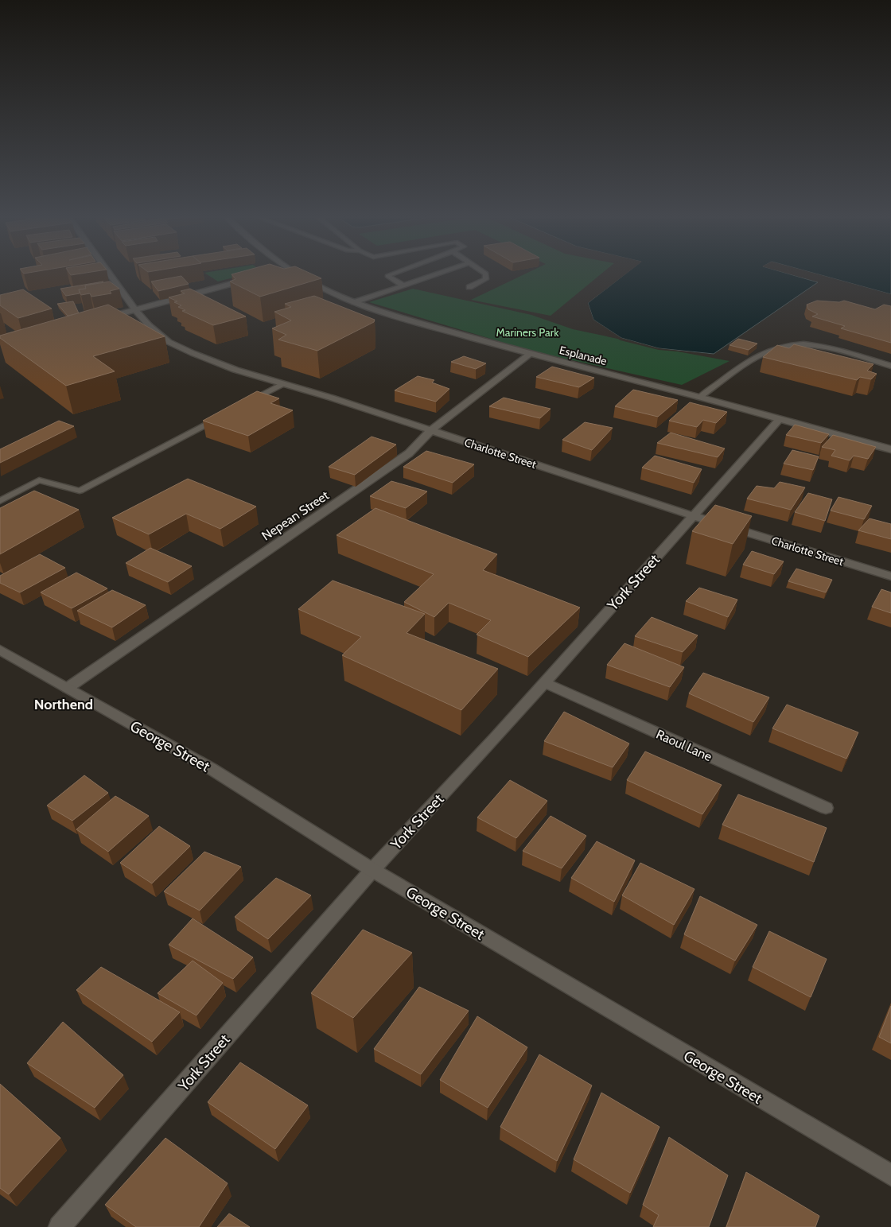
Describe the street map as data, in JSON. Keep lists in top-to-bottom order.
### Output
{
  "streets": {
    "street": [
      "Esplanade",
      "Charlotte Street",
      "Nepean Street",
      "York Street",
      "Raoul Lane",
      "George Street"
    ]
  },
  "crossings": [
    ["Esplanade", "Nepean Street"],
    ["Esplanade", "York Street"],
    ["Charlotte Street", "Nepean Street"],
    ["Charlotte Street", "York Street"],
    ["Nepean Street", "George Street"],
    ["York Street", "Raoul Lane"],
    ["York Street", "George Street"]
  ],
  "districts": ["Northend"],
  "parks": ["Mariners Park"]
}
